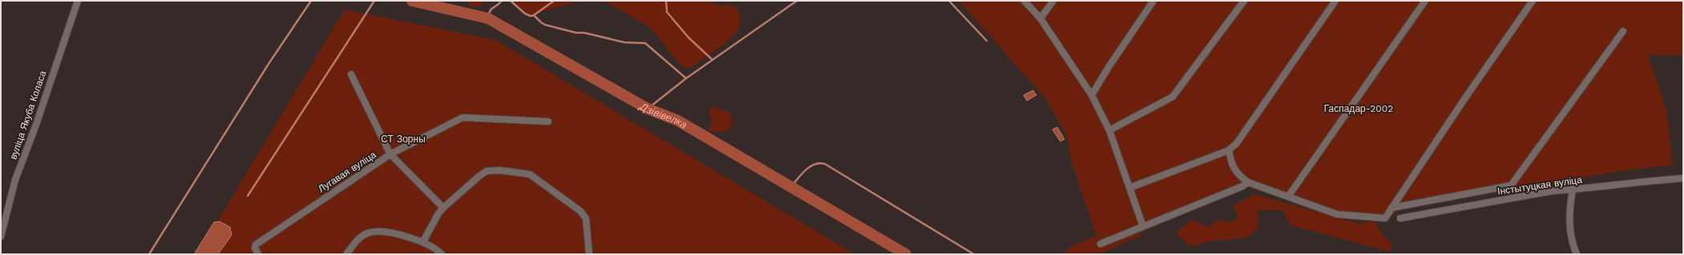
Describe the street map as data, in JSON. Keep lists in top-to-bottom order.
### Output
{
  "streets": {
    "street": ["вуліца Якуба Коласа", "Лугавая вуліца", "Інстытуцкая вуліца"]
  },
  "water": ["Дзівівелка"],
  "parks": ["Гаспадар-2002", "СТ Зорны"]
}
